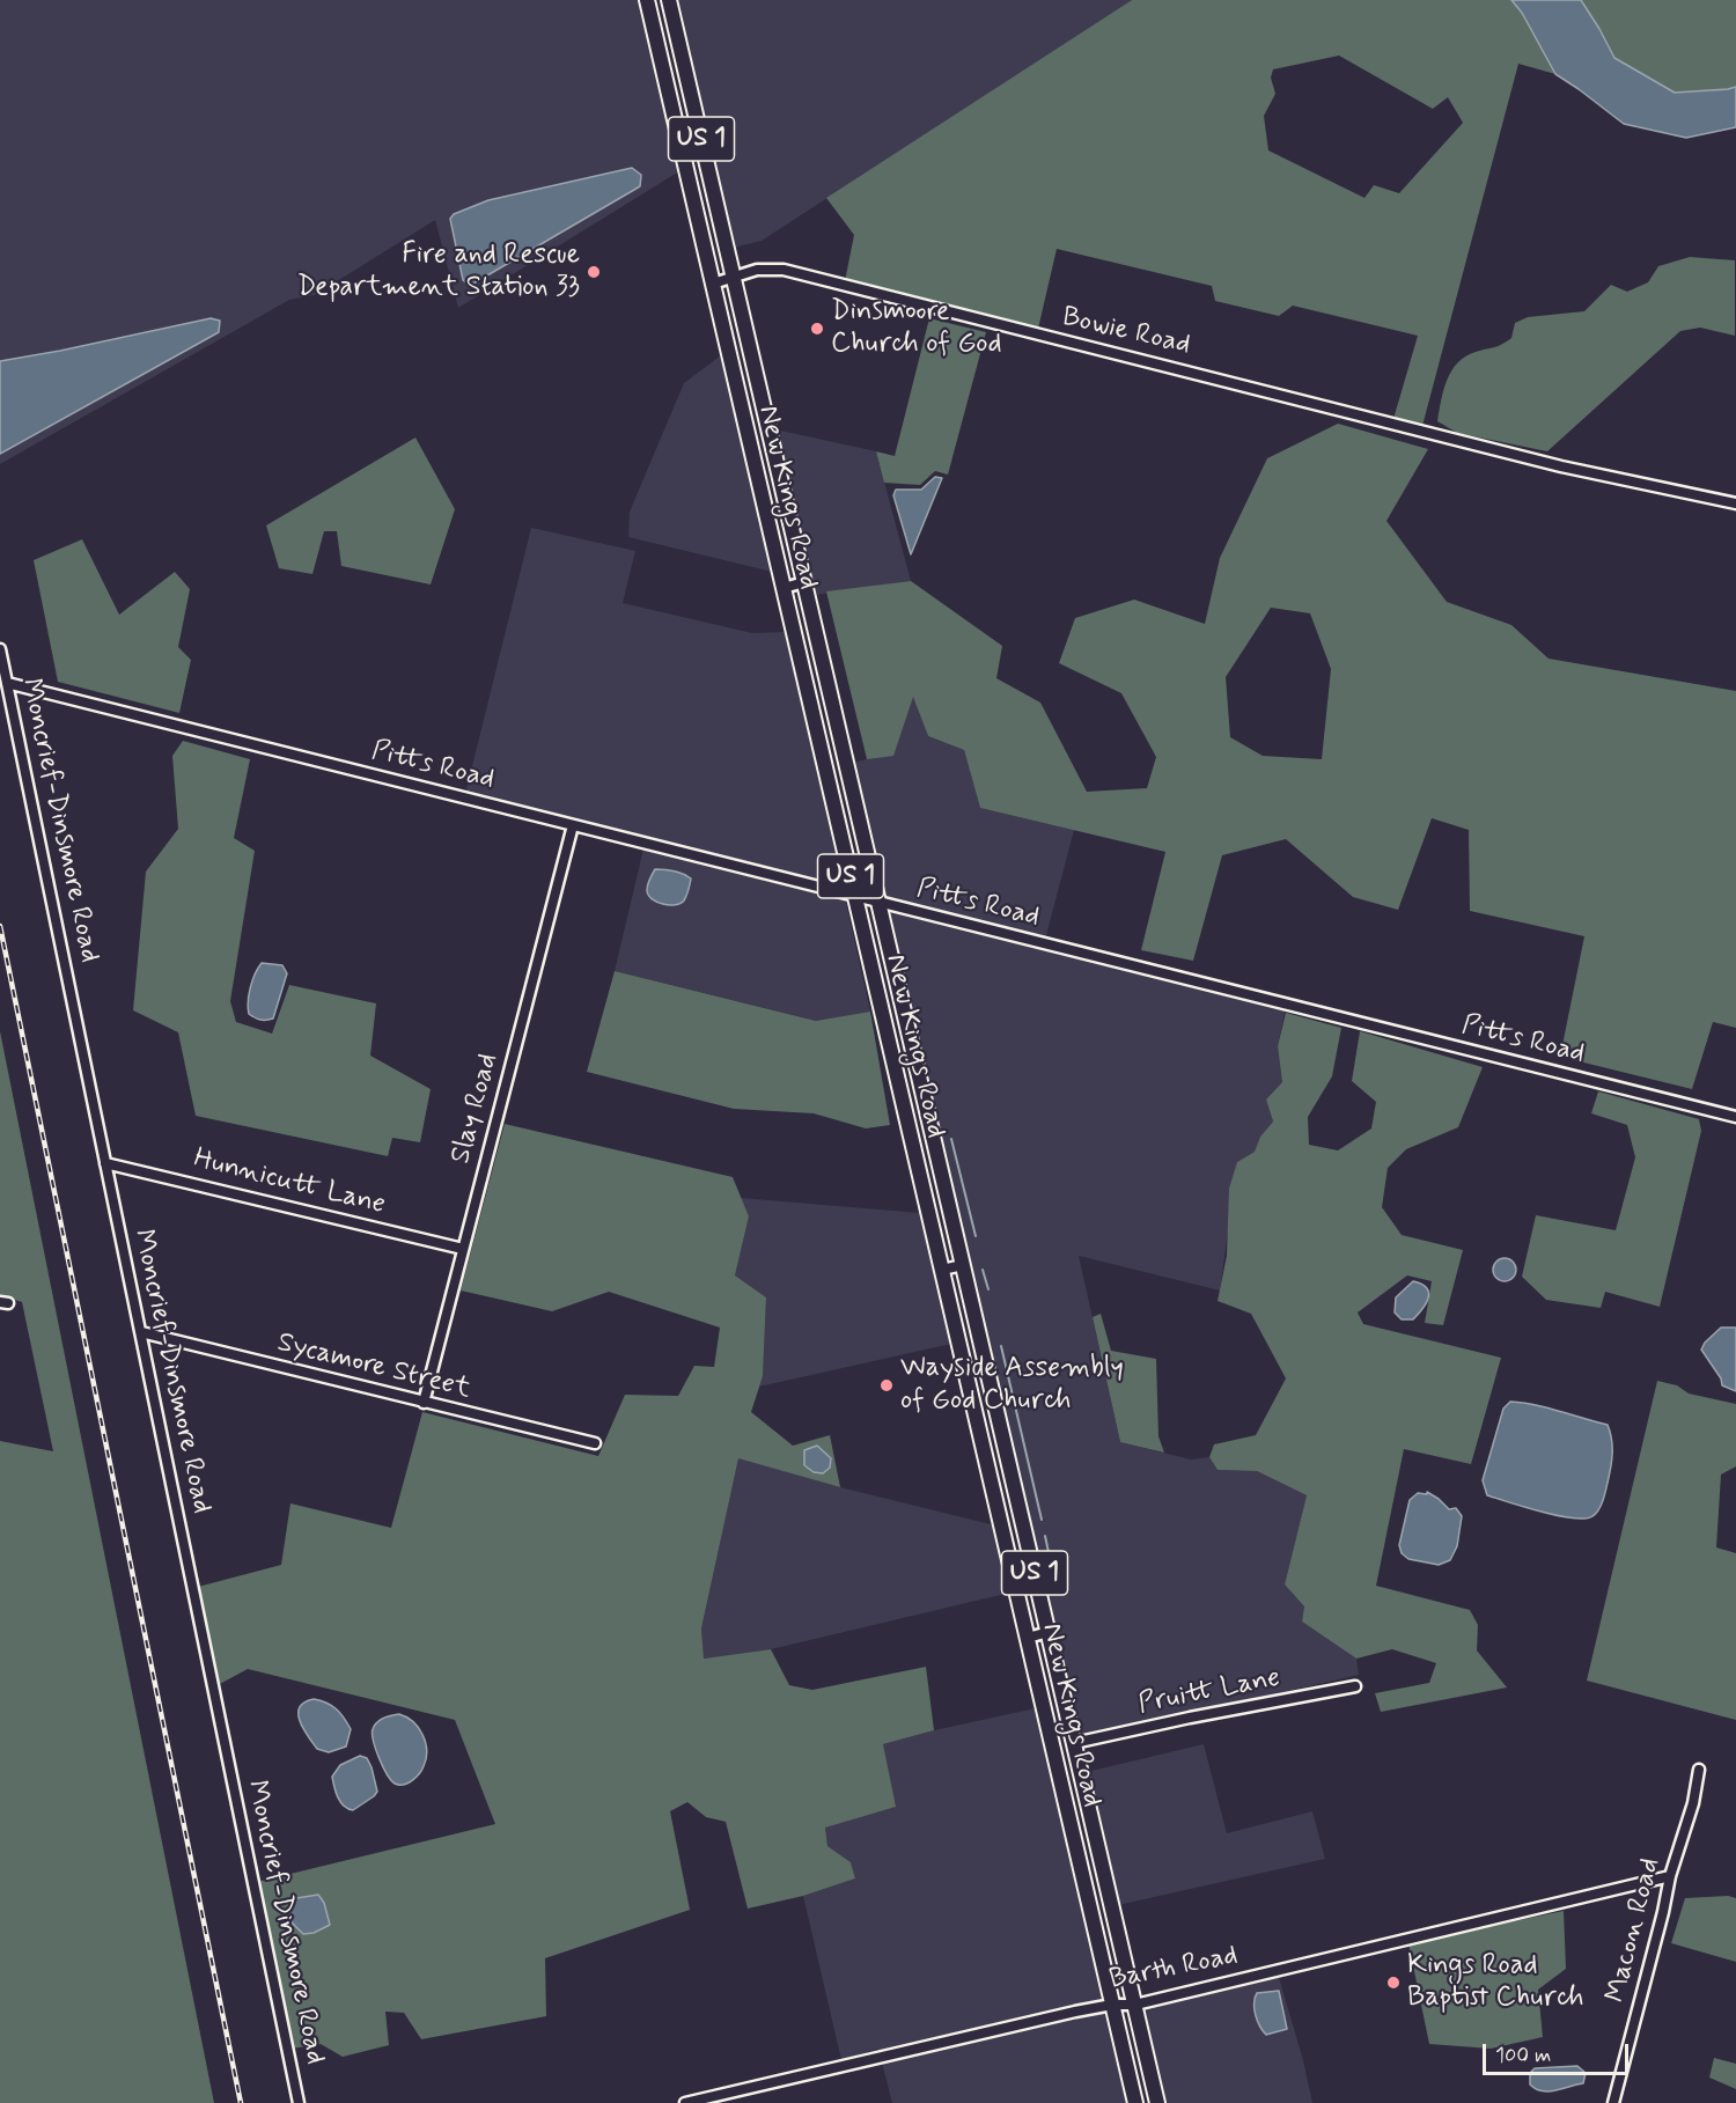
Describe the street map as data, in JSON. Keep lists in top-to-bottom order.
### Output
{
  "streets": {
    "highway": ["US 1", "New Kings Road"],
    "street": [
      "Bowie Road",
      "Pitts Road",
      "Moncrief-Dinsmore Road",
      "Slay Road",
      "Hunnicutt Lane",
      "Sycamore Street",
      "Pruitt Lane",
      "Macon Road",
      "Barth Road"
    ]
  },
  "crossings": [
    ["Bowie Road", "New Kings Road"],
    ["New Kings Road", "Pitts Road"],
    ["New Kings Road", "Pruitt Lane"],
    ["New Kings Road", "Barth Road"],
    ["Pitts Road", "Moncrief-Dinsmore Road"],
    ["Pitts Road", "Slay Road"],
    ["Moncrief-Dinsmore Road", "Hunnicutt Lane"],
    ["Moncrief-Dinsmore Road", "Sycamore Street"],
    ["Slay Road", "Hunnicutt Lane"],
    ["Slay Road", "Sycamore Street"],
    ["Macon Road", "Barth Road"]
  ],
  "places": [
    "Fire and Rescue Department Station 33",
    "Dinsmoore Church of God",
    "Wayside Assembly of God Church",
    "Kings Road Baptist Church"
  ],
  "scale_bar": "100 m"
}
